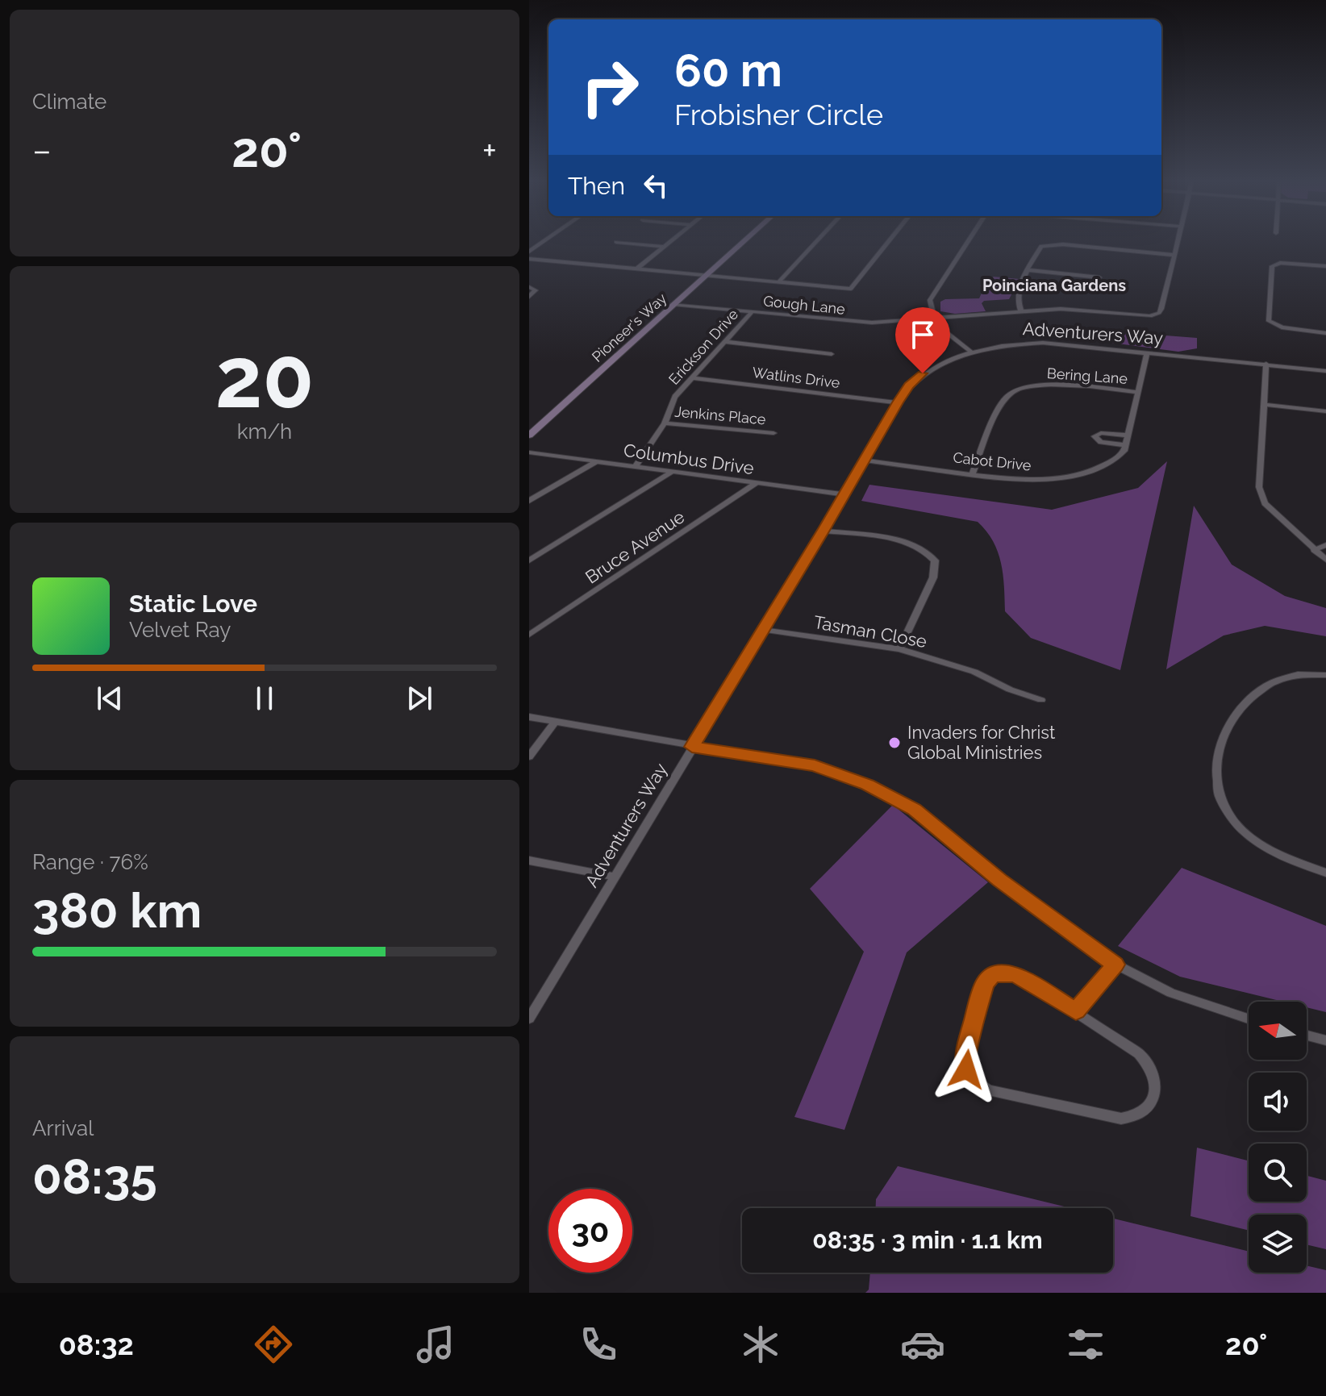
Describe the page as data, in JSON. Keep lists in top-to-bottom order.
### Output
{
  "streets": {
    "main road": ["Pioneer's Way"],
    "street": [
      "Gough Lane",
      "Adventurers Way",
      "Erickson Drive",
      "Bering Lane",
      "Watlins Drive",
      "Jenkins Place",
      "Columbus Drive",
      "Cabot Drive",
      "Bruce Avenue",
      "Tasman Close"
    ]
  },
  "crossings": [
    ["Gough Lane", "Pioneer's Way"],
    ["Gough Lane", "Erickson Drive"],
    ["Adventurers Way", "Watlins Drive"],
    ["Adventurers Way", "Columbus Drive"],
    ["Adventurers Way", "Cabot Drive"],
    ["Adventurers Way", "Tasman Close"],
    ["Erickson Drive", "Watlins Drive"],
    ["Erickson Drive", "Jenkins Place"],
    ["Erickson Drive", "Columbus Drive"],
    ["Bering Lane", "Cabot Drive"],
    ["Columbus Drive", "Bruce Avenue"]
  ],
  "districts": ["Poinciana Gardens"],
  "places": ["Invaders for Christ Global Ministries"],
  "north": "left",
  "page": {
    "tile": [
      "Climate",
      ["20", "km/h"],
      ["Range · 76%", "380 km"],
      ["Arrival", "08:35"]
    ],
    "turn": ["60 m", "Frobisher Circle"],
    "heat": ["−", "20°", "+"],
    "then": "Then",
    "song": ["Static Love", "Velvet Ray"],
    "limit": "30",
    "trip": "08:35 · 3 min · 1.1 km",
    "tabs": ["08:32", "20°"]
  }
}
